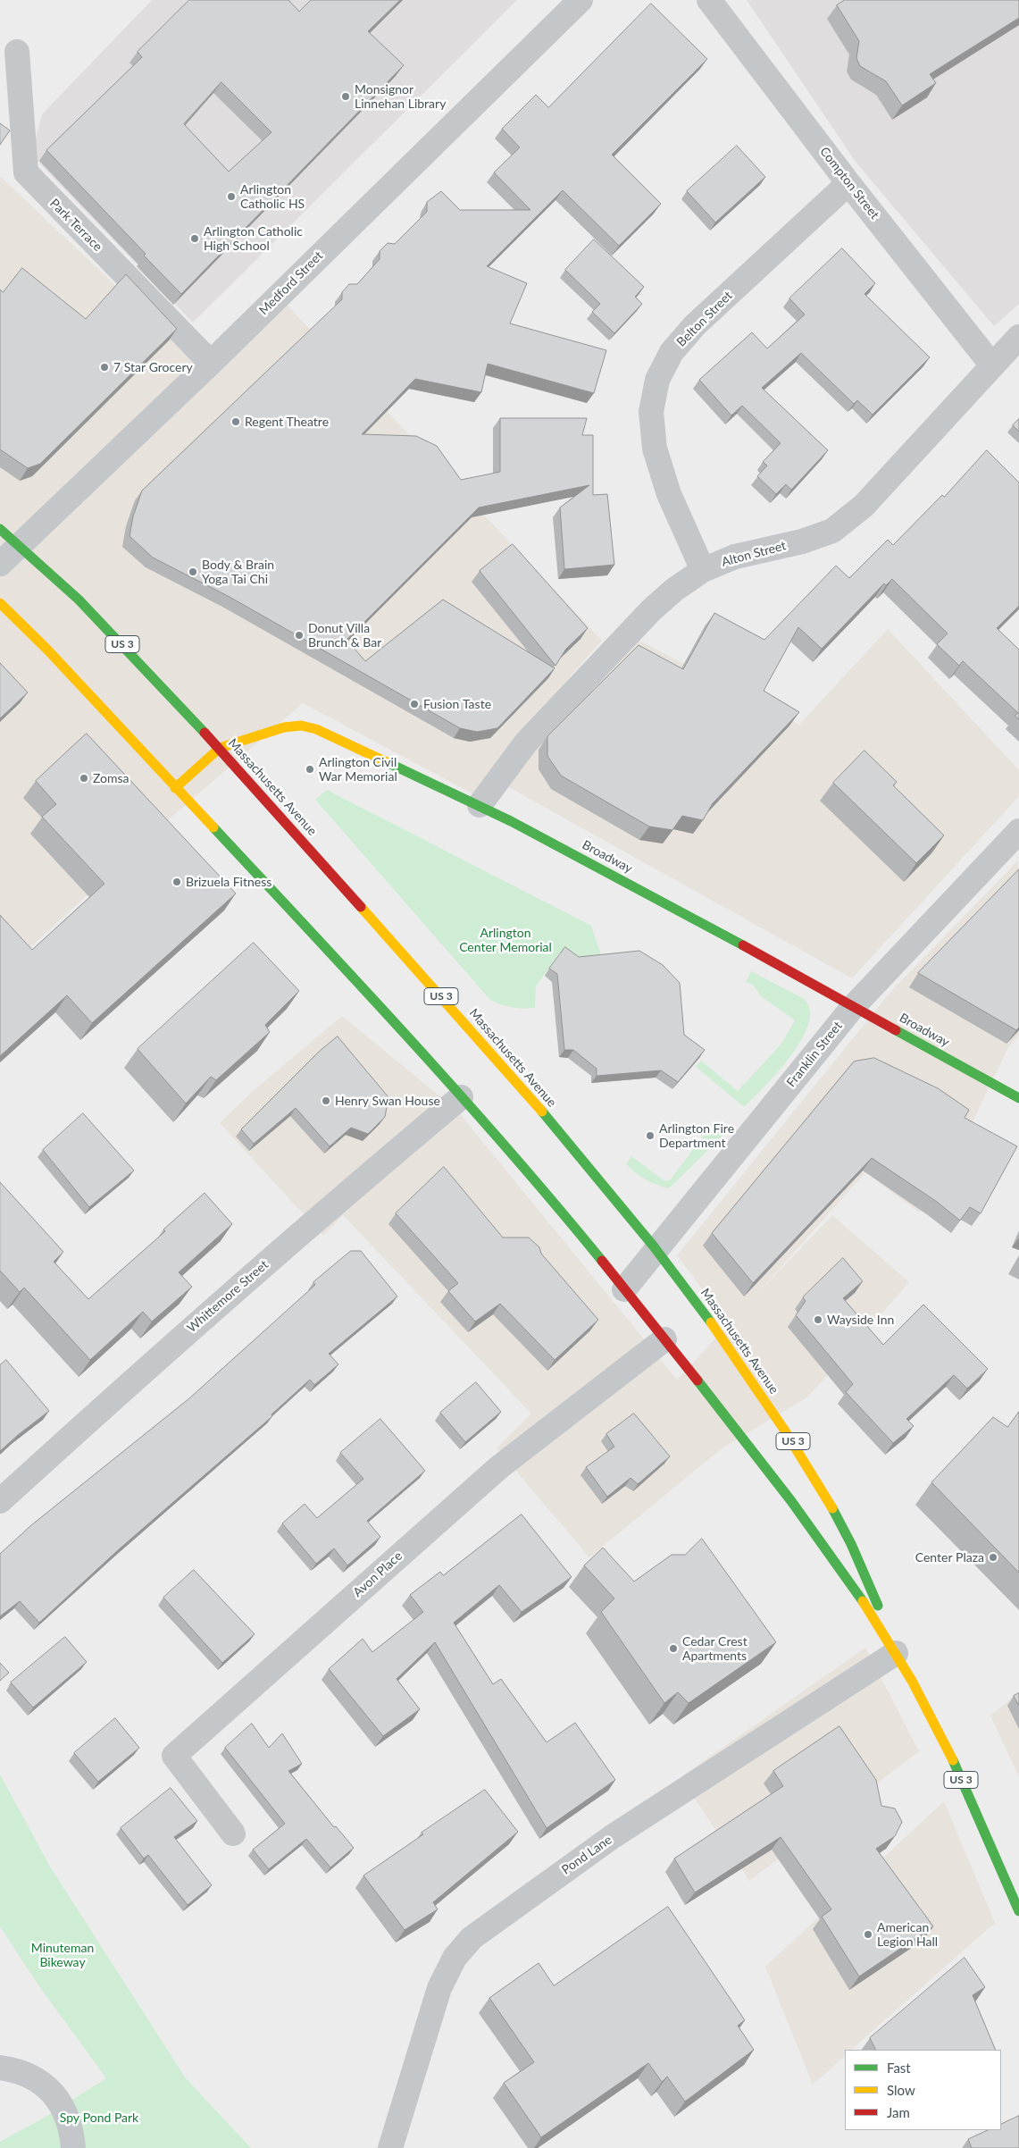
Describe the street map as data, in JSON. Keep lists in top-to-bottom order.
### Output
{
  "streets": {
    "main road": ["US 3", "Massachusetts Avenue", "Broadway"],
    "street": [
      "Compton Street",
      "Park Terrace",
      "Medford Street",
      "Belton Street",
      "Alton Street",
      "Franklin Street",
      "Whittemore Street",
      "Avon Place",
      "Pond Lane"
    ]
  },
  "crossings": [
    ["Compton Street", "Belton Street"],
    ["Compton Street", "Alton Street"],
    ["Park Terrace", "Medford Street"],
    ["Medford Street", "Massachusetts Avenue"],
    ["Belton Street", "Alton Street"],
    ["Alton Street", "Broadway"],
    ["Massachusetts Avenue", "Broadway"],
    ["Massachusetts Avenue", "Franklin Street"],
    ["Massachusetts Avenue", "Whittemore Street"],
    ["Massachusetts Avenue", "Avon Place"],
    ["Massachusetts Avenue", "Pond Lane"],
    ["Broadway", "Franklin Street"]
  ],
  "parks": ["Arlington Center Memorial", "Minuteman Bikeway", "Spy Pond Park"],
  "places": [
    "Monsignor Linnehan Library",
    "Arlington Catholic HS",
    "Arlington Catholic High School",
    "7 Star Grocery",
    "Regent Theatre",
    "Body & Brain Yoga Tai Chi",
    "Donut Villa Brunch & Bar",
    "Fusion Taste",
    "Arlington Civil War Memorial",
    "Zomsa",
    "Brizuela Fitness",
    "Henry Swan House",
    "Arlington Fire Department",
    "Wayside Inn",
    "Center Plaza",
    "Cedar Crest Apartments",
    "American Legion Hall"
  ],
  "legend": ["Fast", "Slow", "Jam"]
}
